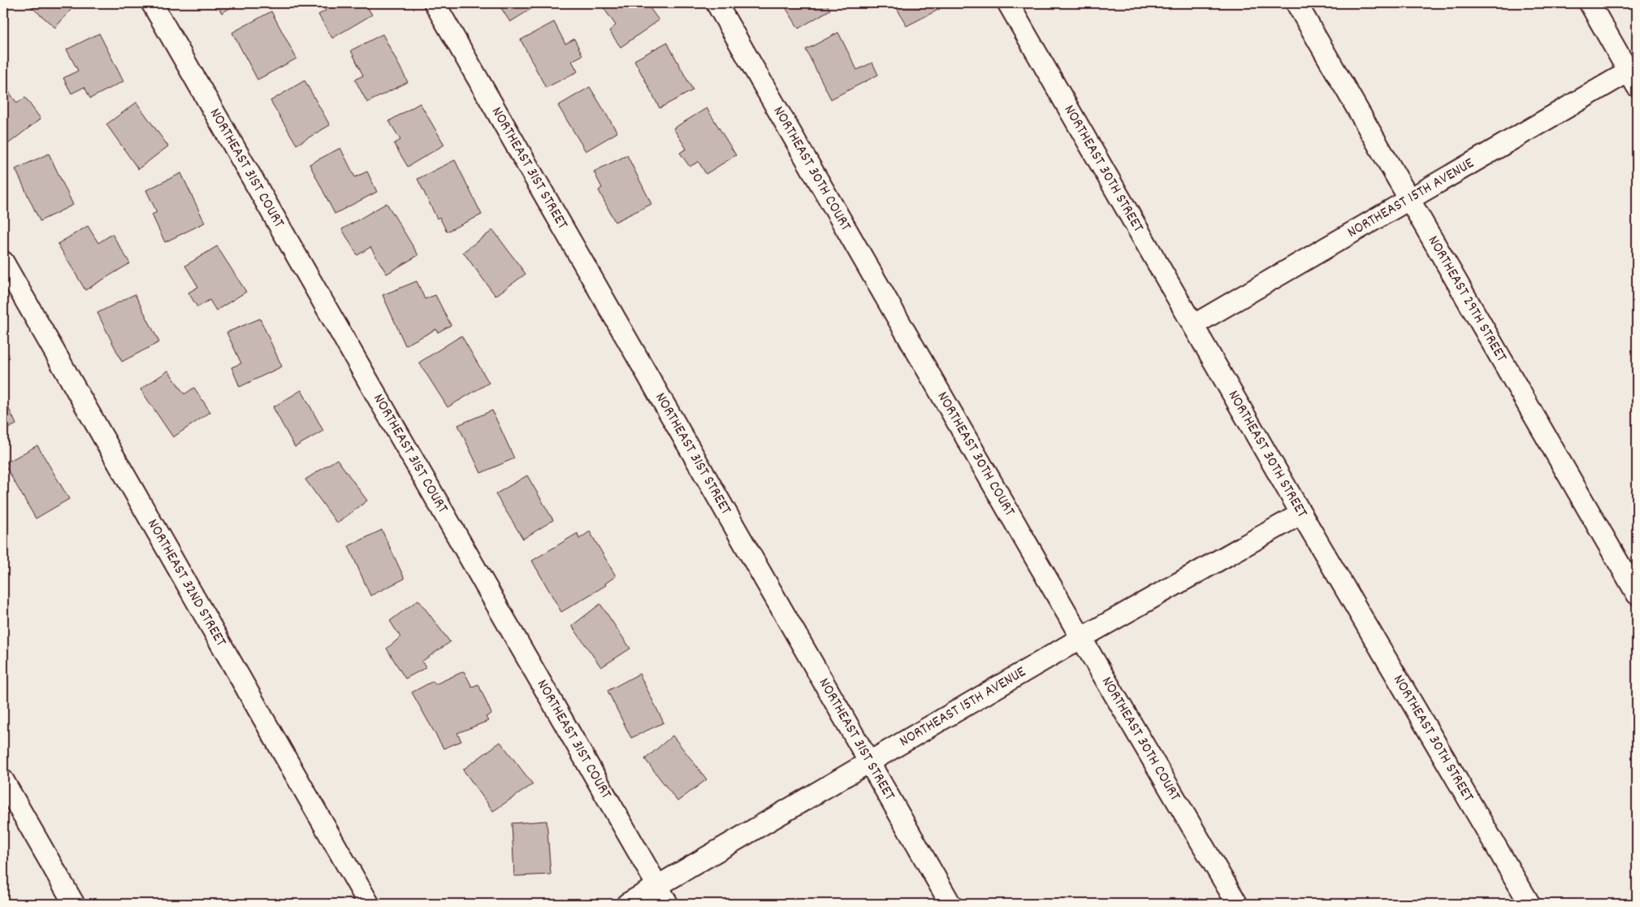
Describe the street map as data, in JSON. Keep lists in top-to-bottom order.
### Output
{
  "streets": {
    "street": [
      "NORTHEAST 31ST COURT",
      "NORTHEAST 31ST STREET",
      "NORTHEAST 30TH COURT",
      "NORTHEAST 30TH STREET",
      "NORTHEAST 15TH AVENUE",
      "NORTHEAST 29TH STREET",
      "NORTHEAST 32ND STREET"
    ]
  },
  "crossings": [
    ["NORTHEAST 31ST COURT", "NORTHEAST 15TH AVENUE"],
    ["NORTHEAST 31ST STREET", "NORTHEAST 15TH AVENUE"],
    ["NORTHEAST 30TH COURT", "NORTHEAST 15TH AVENUE"],
    ["NORTHEAST 30TH STREET", "NORTHEAST 15TH AVENUE"],
    ["NORTHEAST 15TH AVENUE", "NORTHEAST 29TH STREET"]
  ]
}
